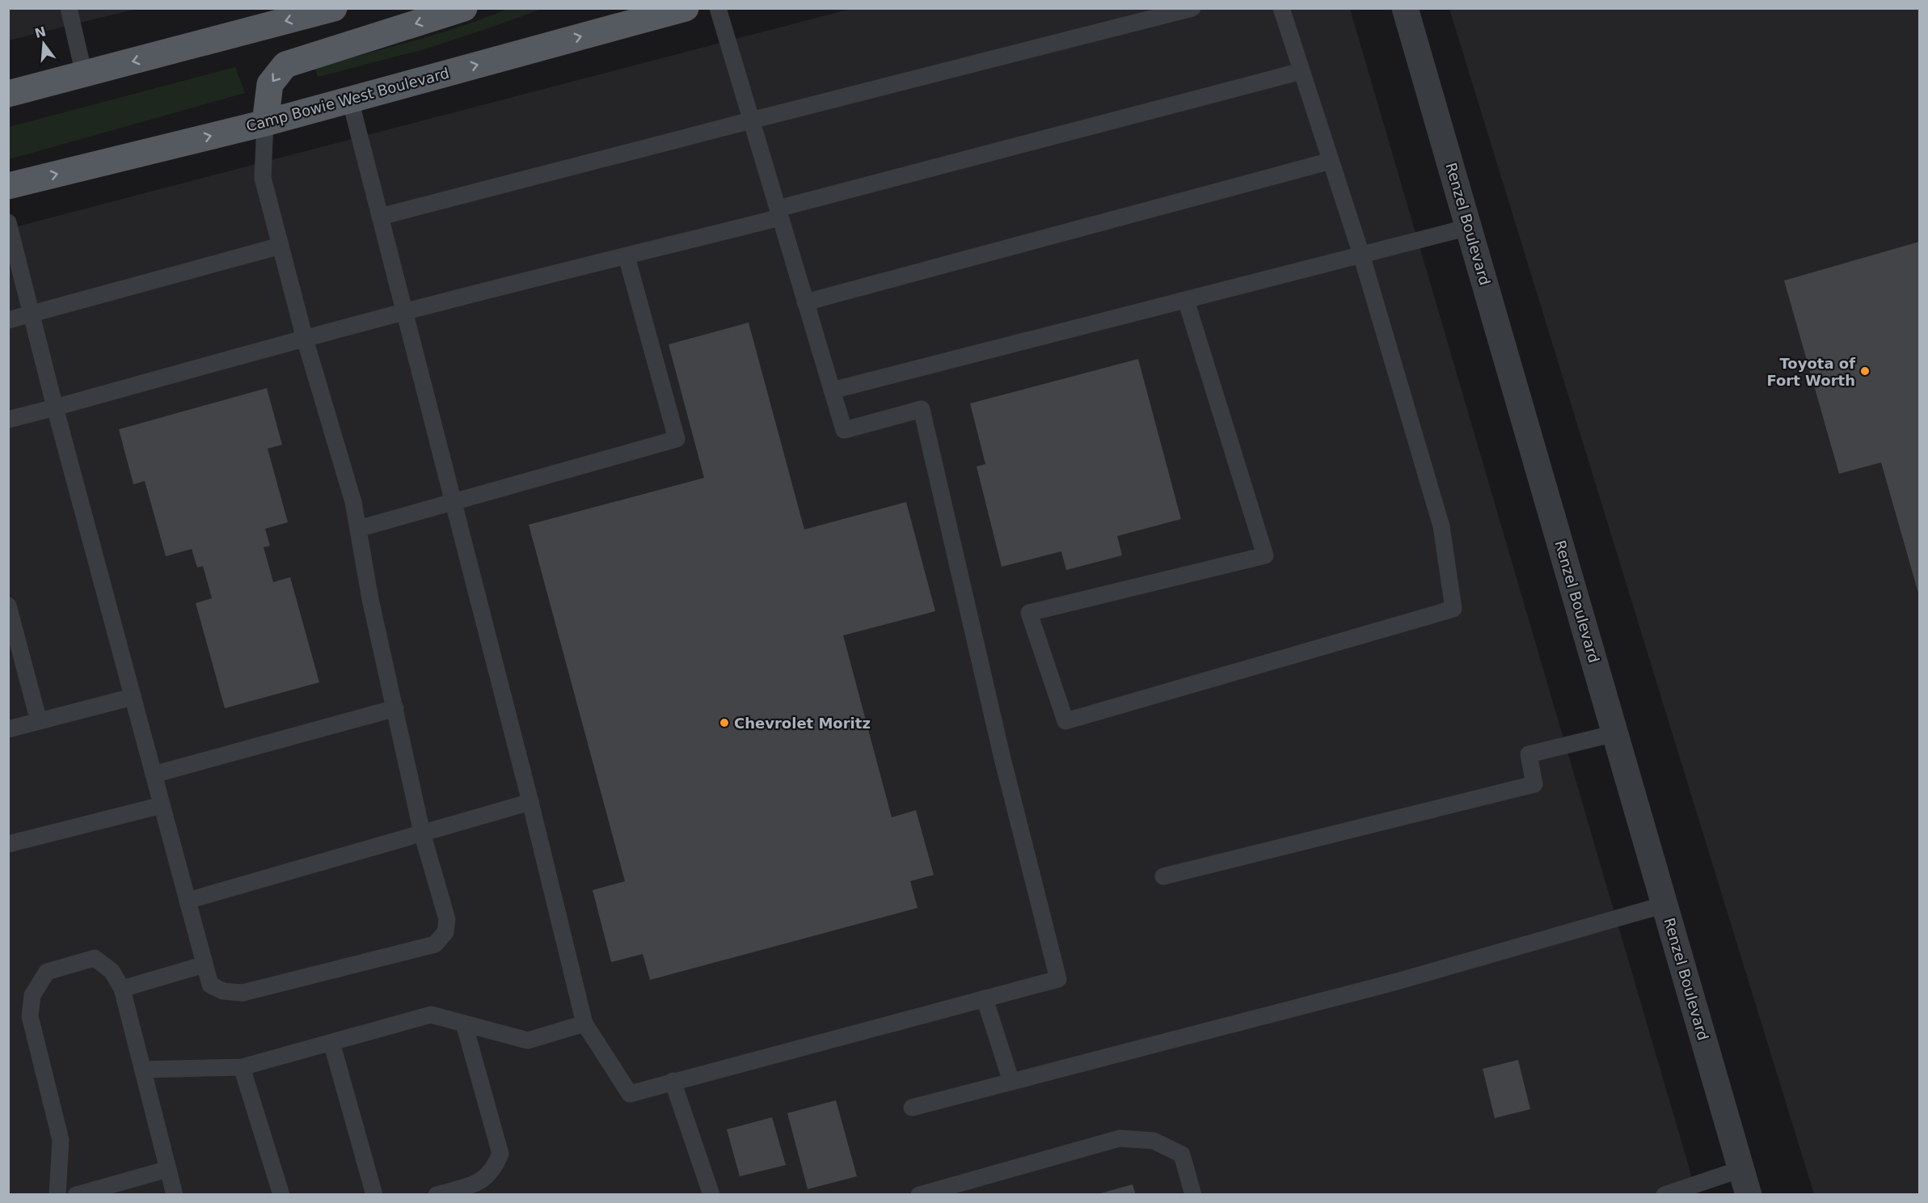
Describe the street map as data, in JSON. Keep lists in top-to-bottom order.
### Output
{
  "streets": {
    "main road": ["Camp Bowie West Boulevard"],
    "street": ["Renzel Boulevard"]
  },
  "places": ["Toyota of Fort Worth", "Chevrolet Moritz"],
  "north": "top"
}
